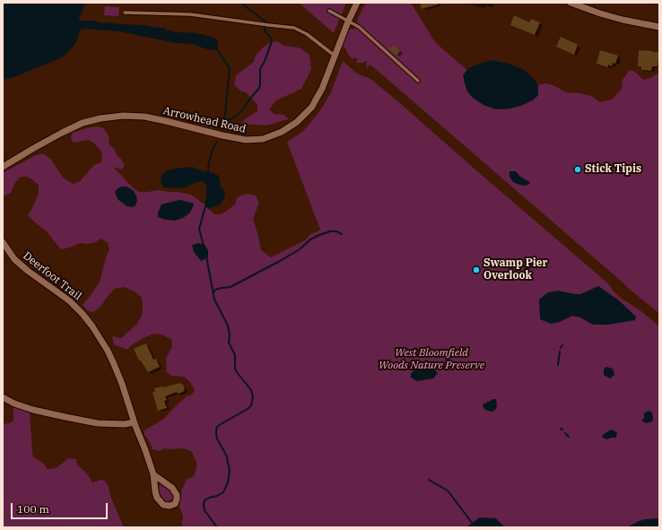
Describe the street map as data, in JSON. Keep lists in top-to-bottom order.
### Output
{
  "streets": {
    "street": ["Arrowhead Road", "Deerfoot Trail"]
  },
  "parks": ["West Bloomfield Woods Nature Preserve"],
  "places": ["Stick Tipis", "Swamp Pier Overlook"],
  "scale_bar": "100 m"
}
